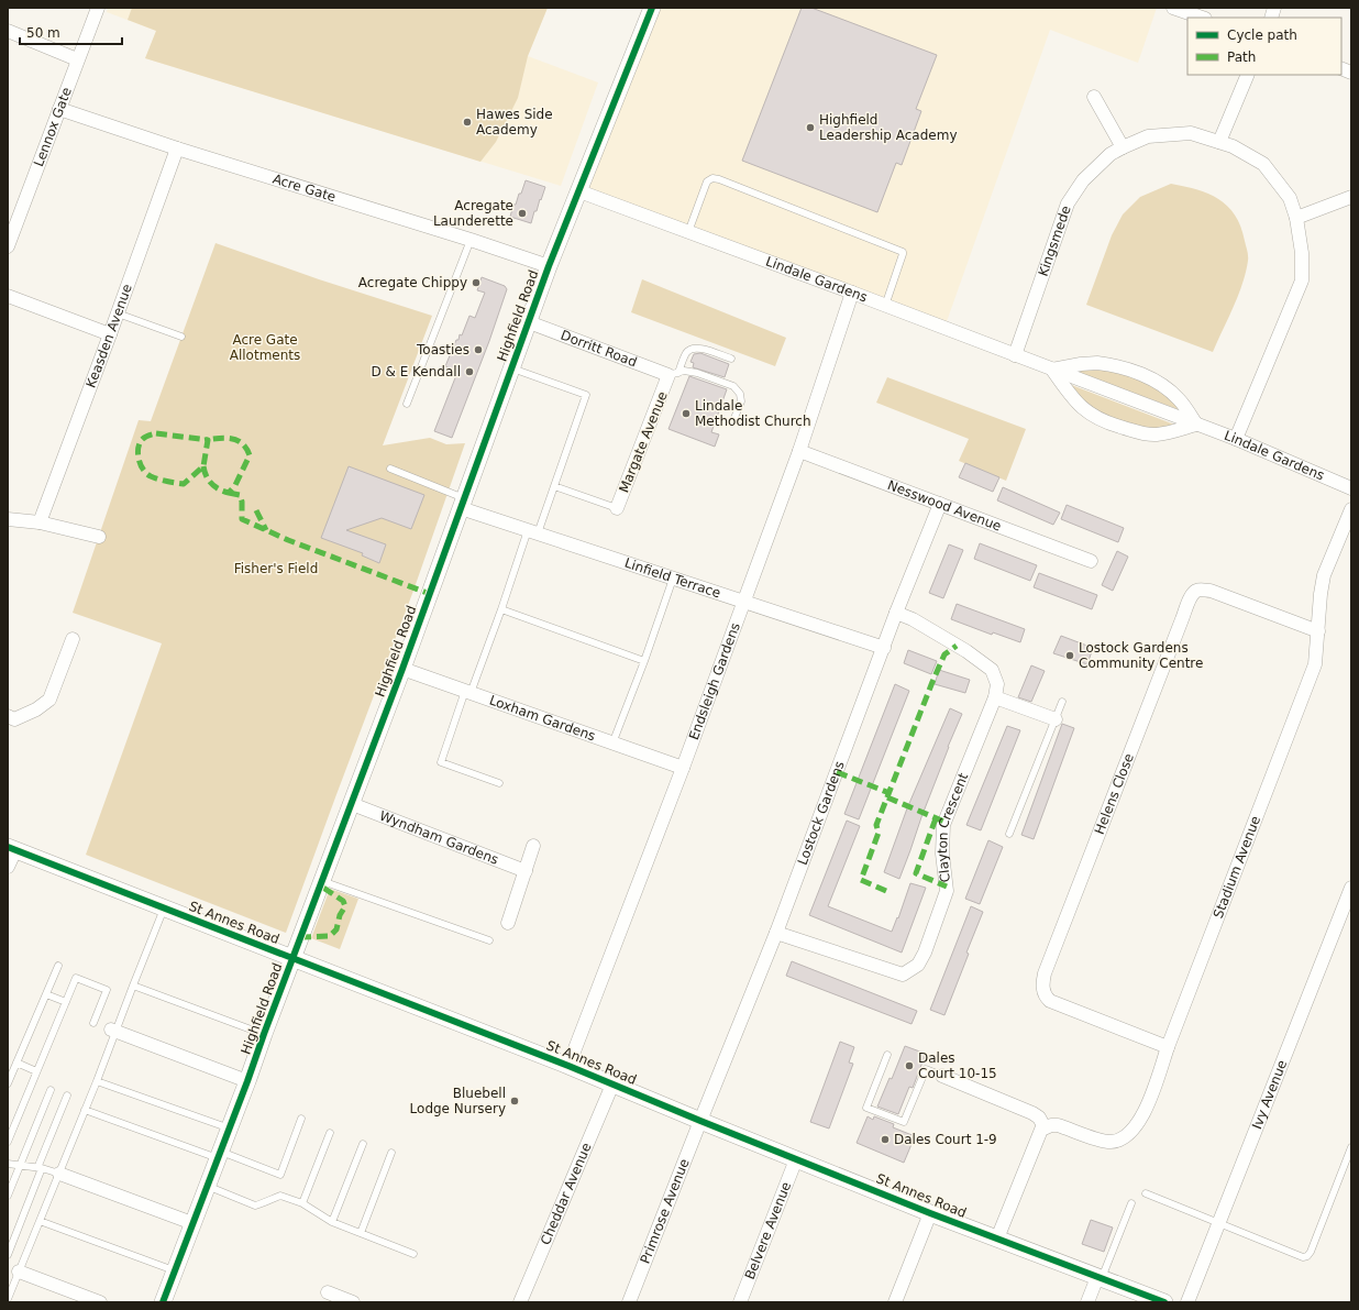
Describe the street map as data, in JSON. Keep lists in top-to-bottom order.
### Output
{
  "streets": {
    "street": [
      "Lennox Gate",
      "Acre Gate",
      "Kingsmede",
      "Lindale Gardens",
      "Highfield Road",
      "Keasden Avenue",
      "Dorritt Road",
      "Margate Avenue",
      "Nesswood Avenue",
      "Linfield Terrace",
      "Endsleigh Gardens",
      "Loxham Gardens",
      "Helens Close",
      "Lostock Gardens",
      "Clayton Crescent",
      "Wyndham Gardens",
      "Stadium Avenue",
      "St Annes Road",
      "Ivy Avenue",
      "Cheddar Avenue",
      "Primrose Avenue",
      "Belvere Avenue"
    ]
  },
  "crossings": [
    ["Lennox Gate", "Acre Gate"],
    ["Acre Gate", "Highfield Road"],
    ["Acre Gate", "Keasden Avenue"],
    ["Kingsmede", "Lindale Gardens"],
    ["Lindale Gardens", "Highfield Road"],
    ["Lindale Gardens", "Endsleigh Gardens"],
    ["Highfield Road", "Dorritt Road"],
    ["Highfield Road", "Linfield Terrace"],
    ["Highfield Road", "Loxham Gardens"],
    ["Highfield Road", "Wyndham Gardens"],
    ["Highfield Road", "St Annes Road"],
    ["Dorritt Road", "Margate Avenue"],
    ["Nesswood Avenue", "Endsleigh Gardens"],
    ["Nesswood Avenue", "Lostock Gardens"],
    ["Linfield Terrace", "Endsleigh Gardens"],
    ["Linfield Terrace", "Lostock Gardens"],
    ["Endsleigh Gardens", "Loxham Gardens"],
    ["Endsleigh Gardens", "St Annes Road"],
    ["Helens Close", "Stadium Avenue"],
    ["Lostock Gardens", "Clayton Crescent"],
    ["Lostock Gardens", "St Annes Road"],
    ["Lostock Gardens", "Primrose Avenue"],
    ["St Annes Road", "Cheddar Avenue"],
    ["St Annes Road", "Primrose Avenue"],
    ["St Annes Road", "Belvere Avenue"]
  ],
  "parks": ["Acre Gate Allotments", "Fisher's Field"],
  "places": [
    "Hawes Side Academy",
    "Highfield Leadership Academy",
    "Acregate Launderette",
    "Acregate Chippy",
    "Toasties",
    "D & E Kendall",
    "Lindale Methodist Church",
    "Lostock Gardens Community Centre",
    "Dales Court 10-15",
    "Bluebell Lodge Nursery",
    "Dales Court 1-9"
  ],
  "legend": ["Cycle path", "Path"],
  "scale_bar": "50 m"
}
